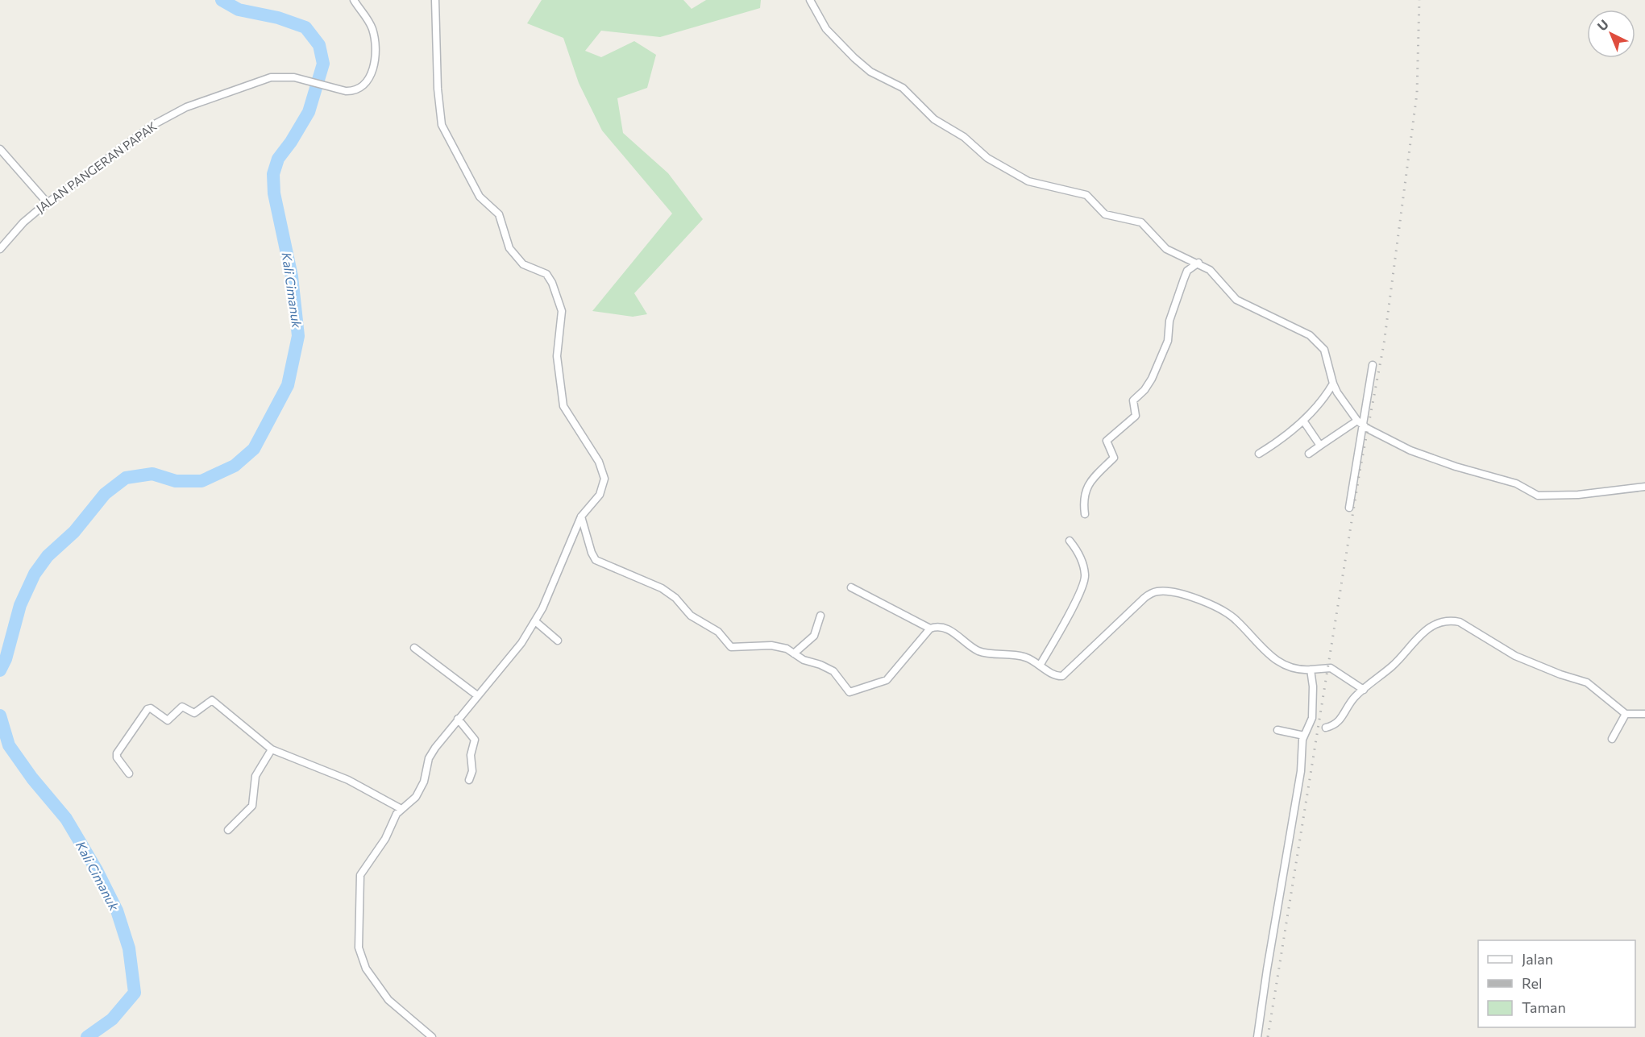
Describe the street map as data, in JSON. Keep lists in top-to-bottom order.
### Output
{
  "streets": {
    "street": ["JALAN PANGERAN PAPAK"]
  },
  "water": ["Kali Cimanuk"],
  "legend": ["Jalan", "Rel", "Taman"],
  "north": "top left"
}
